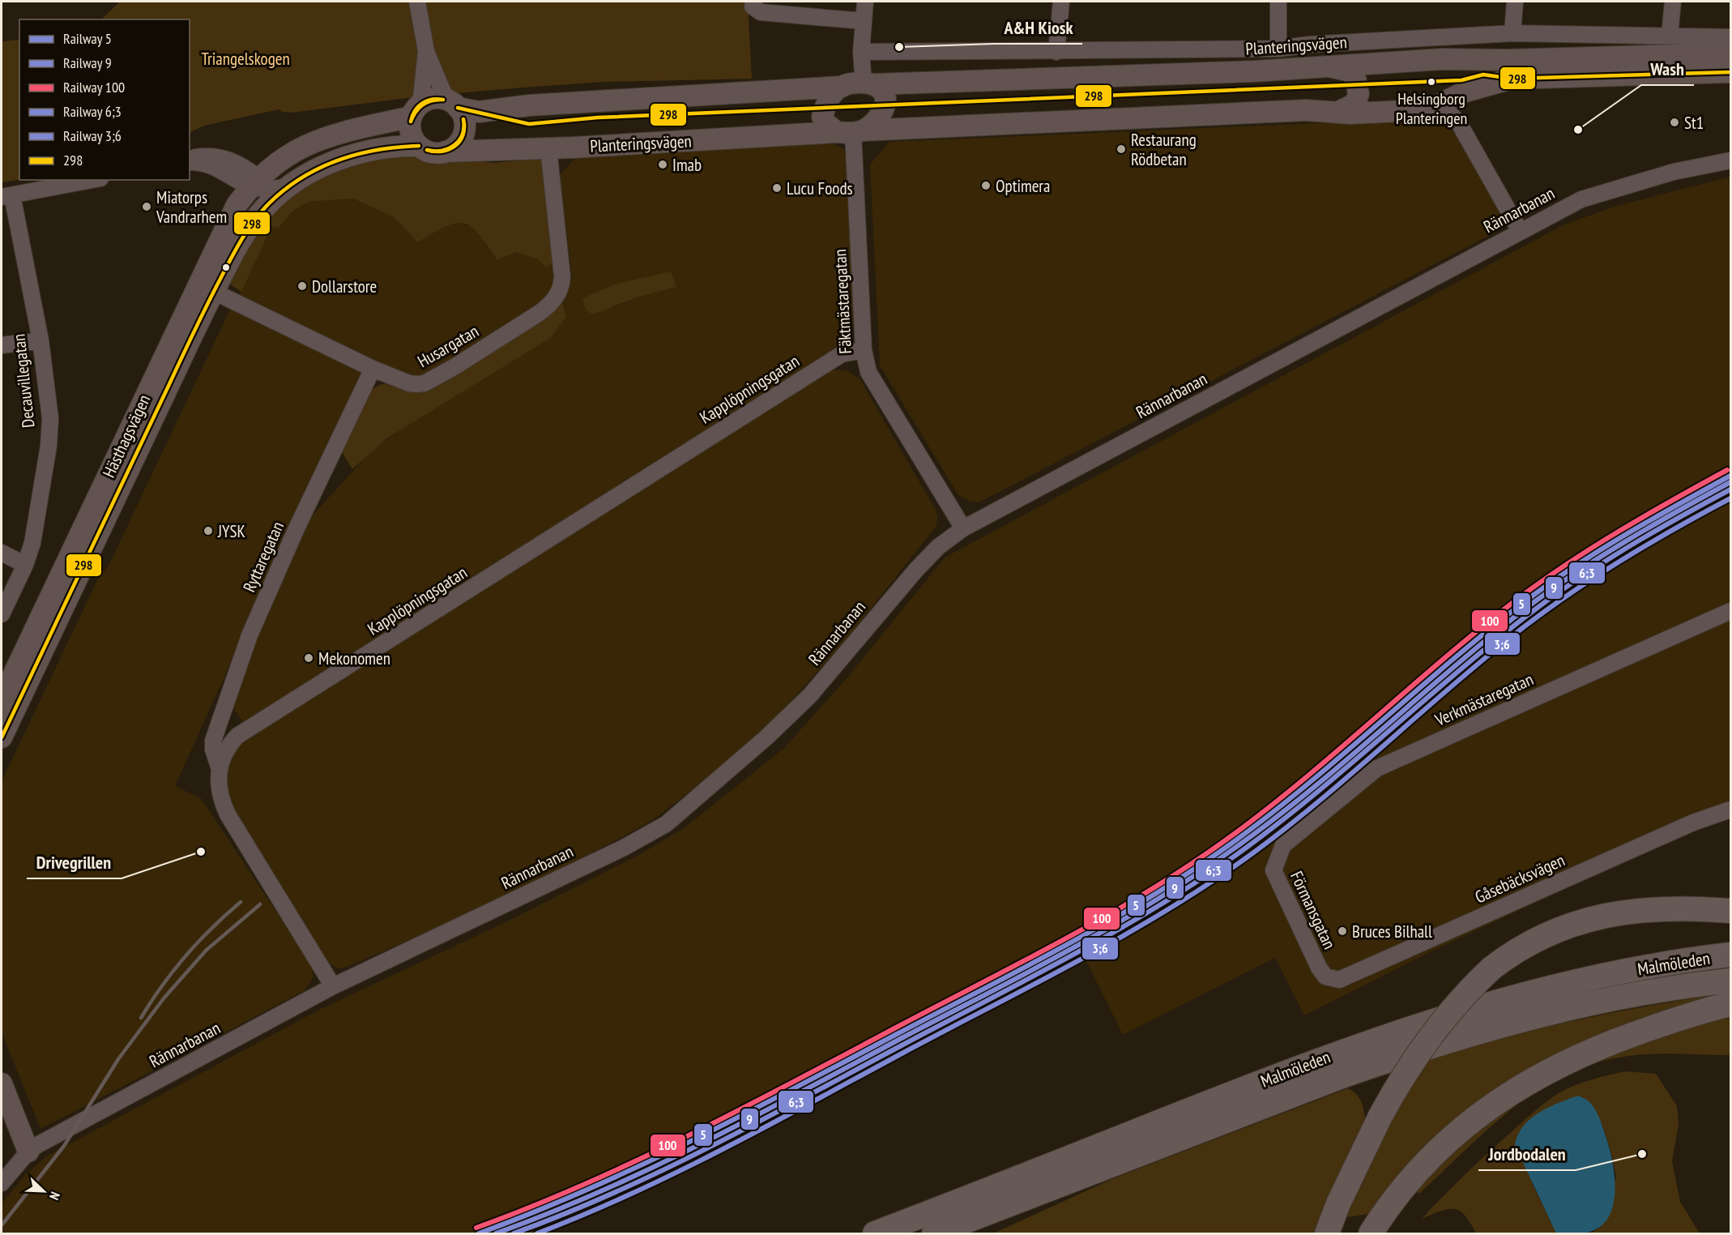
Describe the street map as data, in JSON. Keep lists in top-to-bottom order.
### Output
{
  "streets": {
    "highway": ["Malmöleden"],
    "main road": ["Planteringsvägen", "Hästhagsvägen"],
    "street": [
      "Rännarbanan",
      "Fäktmästaregatan",
      "Husargatan",
      "Decauvillegatan",
      "Kapplöpningsgatan",
      "Ryttaregatan",
      "Verkmästaregatan",
      "Gåsebäcksvägen",
      "Förmansgatan"
    ]
  },
  "crossings": [
    ["Planteringsvägen", "Fäktmästaregatan"],
    ["Planteringsvägen", "Husargatan"],
    ["Rännarbanan", "Fäktmästaregatan"],
    ["Rännarbanan", "Kapplöpningsgatan"],
    ["Fäktmästaregatan", "Kapplöpningsgatan"],
    ["Husargatan", "Hästhagsvägen"],
    ["Husargatan", "Ryttaregatan"],
    ["Kapplöpningsgatan", "Ryttaregatan"],
    ["Verkmästaregatan", "Förmansgatan"],
    ["Gåsebäcksvägen", "Förmansgatan"]
  ],
  "parks": ["Triangelskogen"],
  "places": [
    "A&H Kiosk",
    "Helsingborg Planteringen",
    "St1",
    "Wash",
    "Restaurang Rödbetan",
    "Imab",
    "Optimera",
    "Lucu Foods",
    "Miatorps Vandrarhem",
    "Dollarstore",
    "JYSK",
    "Mekonomen",
    "Drivegrillen",
    "Bruces Bilhall",
    "Jordbodalen"
  ],
  "lines": [
    "transit line 298",
    "rail line 100",
    "rail line 5",
    "rail line 9",
    "rail line 6;3",
    "rail line 3;6"
  ],
  "legend": [
    "Railway 5",
    "Railway 9",
    "Railway 100",
    "Railway 6;3",
    "Railway 3;6",
    "298"
  ],
  "north": "bottom right"
}
